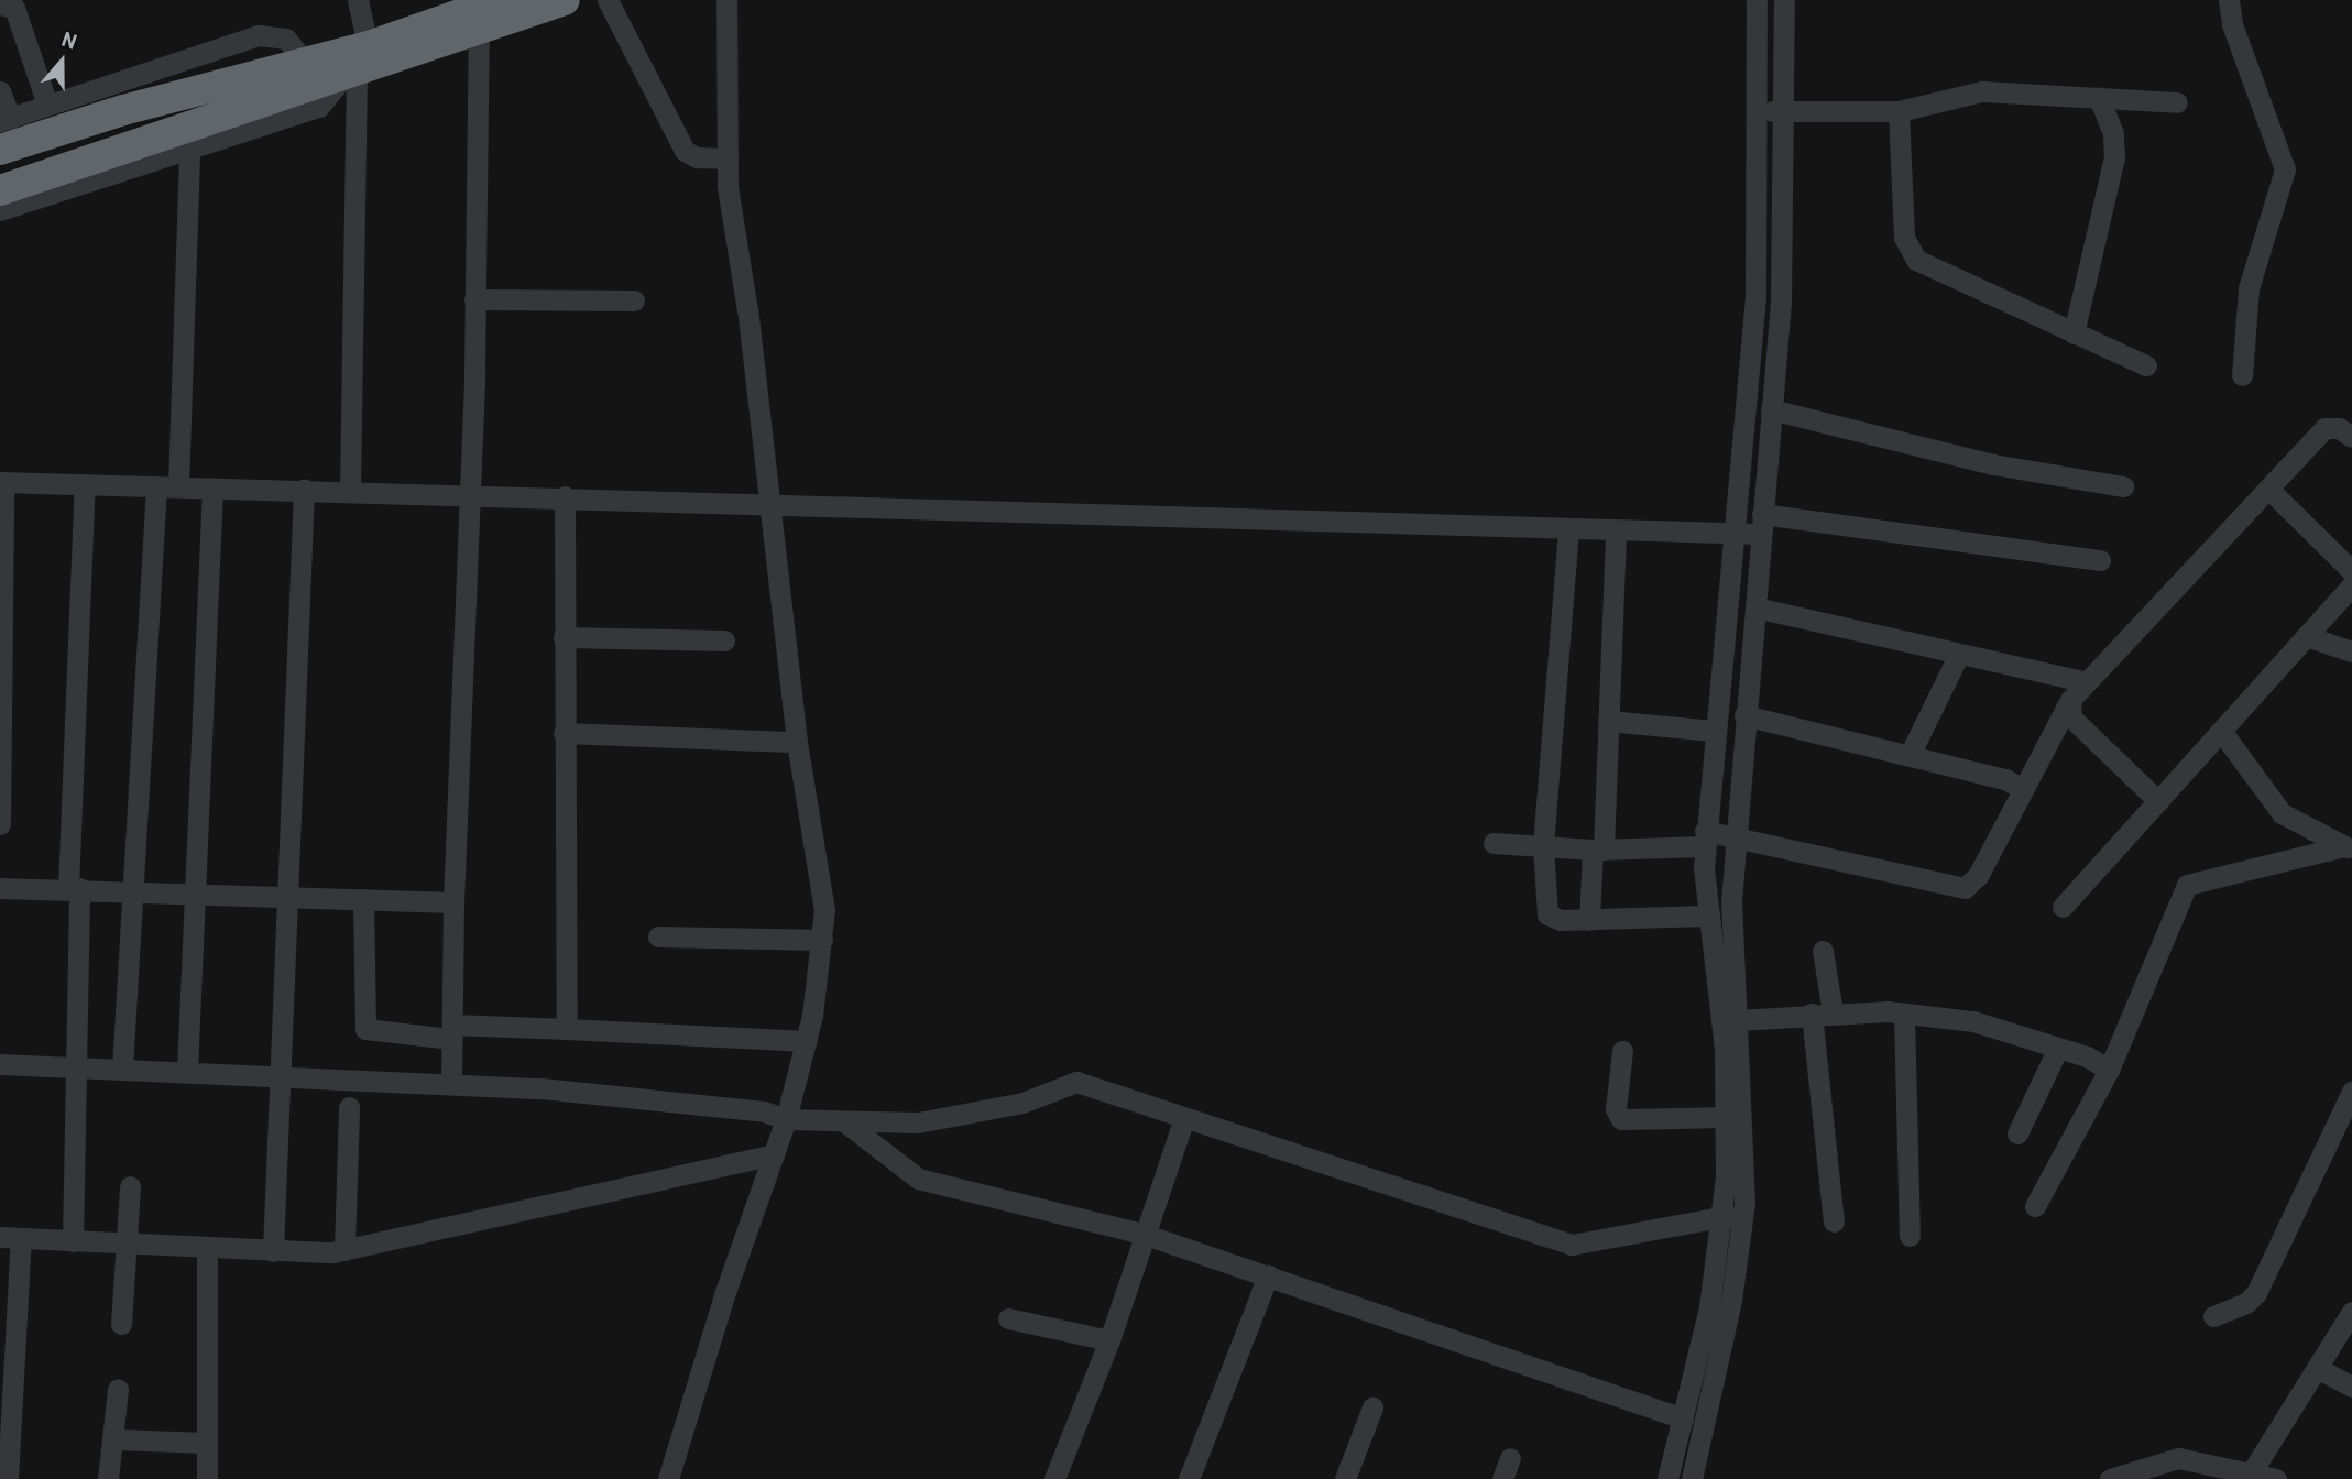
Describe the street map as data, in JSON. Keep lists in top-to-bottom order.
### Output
{
  "north": "top"
}
